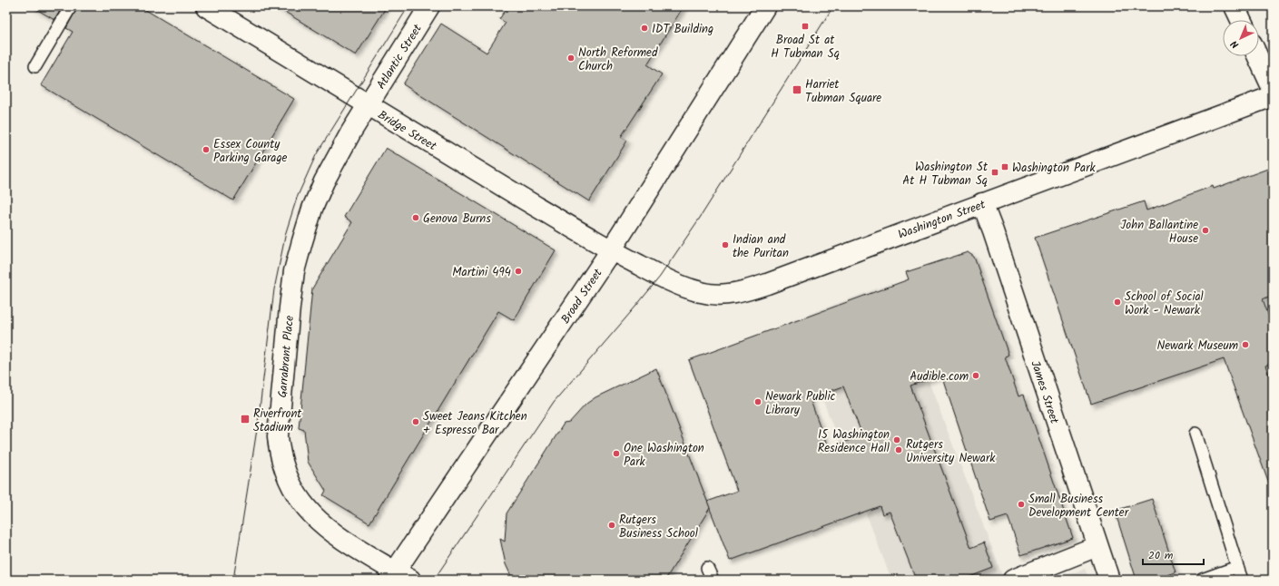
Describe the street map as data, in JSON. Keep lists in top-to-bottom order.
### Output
{
  "streets": {
    "main road": [
      "Atlantic Street",
      "Bridge Street",
      "Washington Street",
      "Broad Street",
      "Garrabrant Place",
      "James Street"
    ]
  },
  "crossings": [
    ["Atlantic Street", "Bridge Street"],
    ["Atlantic Street", "Garrabrant Place"],
    ["Bridge Street", "Washington Street"],
    ["Bridge Street", "Broad Street"],
    ["Bridge Street", "Garrabrant Place"],
    ["Washington Street", "Broad Street"],
    ["Washington Street", "James Street"],
    ["Broad Street", "Garrabrant Place"]
  ],
  "places": {
    "transit": [
      "Broad St at H Tubman Sq",
      "Harriet Tubman Square",
      "Washington Park",
      "Washington St At H Tubman Sq",
      "Riverfront Stadium"
    ],
    "other": [
      "IDT Building",
      "North Reformed Church",
      "Essex County Parking Garage",
      "Genova Burns",
      "John Ballantine House",
      "Indian and the Puritan",
      "Martini 494",
      "School of Social Work - Newark",
      "Newark Museum",
      "Audible.com",
      "Newark Public Library",
      "Sweet Jeans Kitchen + Espresso Bar",
      "15 Washington Residence Hall",
      "Rutgers University Newark",
      "One Washington Park",
      "Small Business Development Center",
      "Rutgers Business School"
    ]
  },
  "scale_bar": "20 m",
  "north": "bottom left"
}
